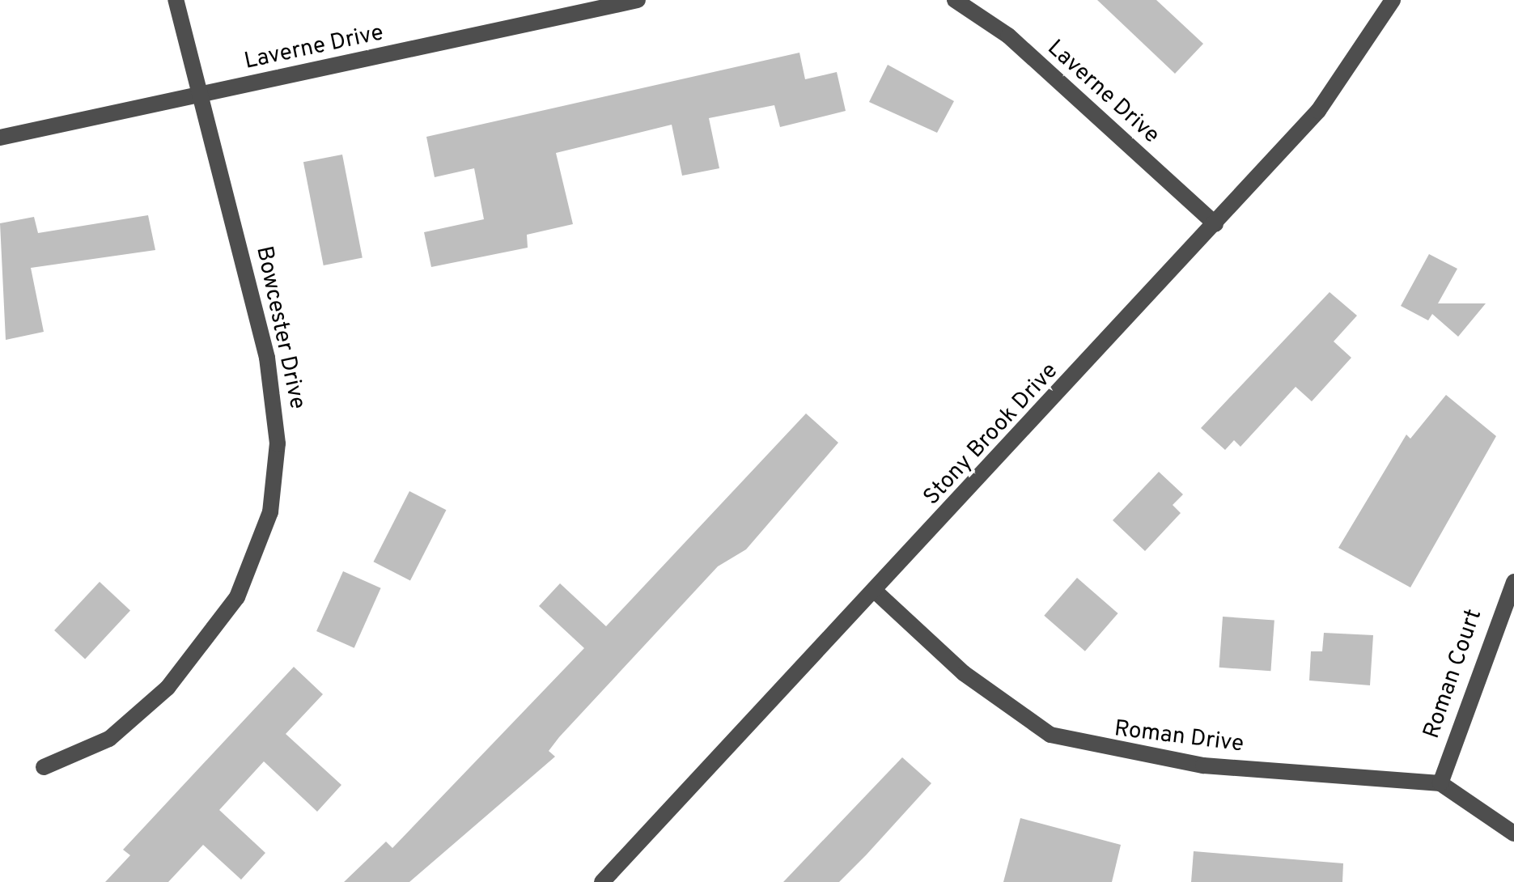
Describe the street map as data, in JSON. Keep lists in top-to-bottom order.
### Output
{
  "streets": {
    "street": [
      "Laverne Drive",
      "Bowcester Drive",
      "Stony Brook Drive",
      "Roman Court",
      "Roman Drive"
    ]
  },
  "crossings": [
    ["Laverne Drive", "Bowcester Drive"],
    ["Laverne Drive", "Stony Brook Drive"],
    ["Stony Brook Drive", "Roman Drive"],
    ["Roman Court", "Roman Drive"]
  ]
}
